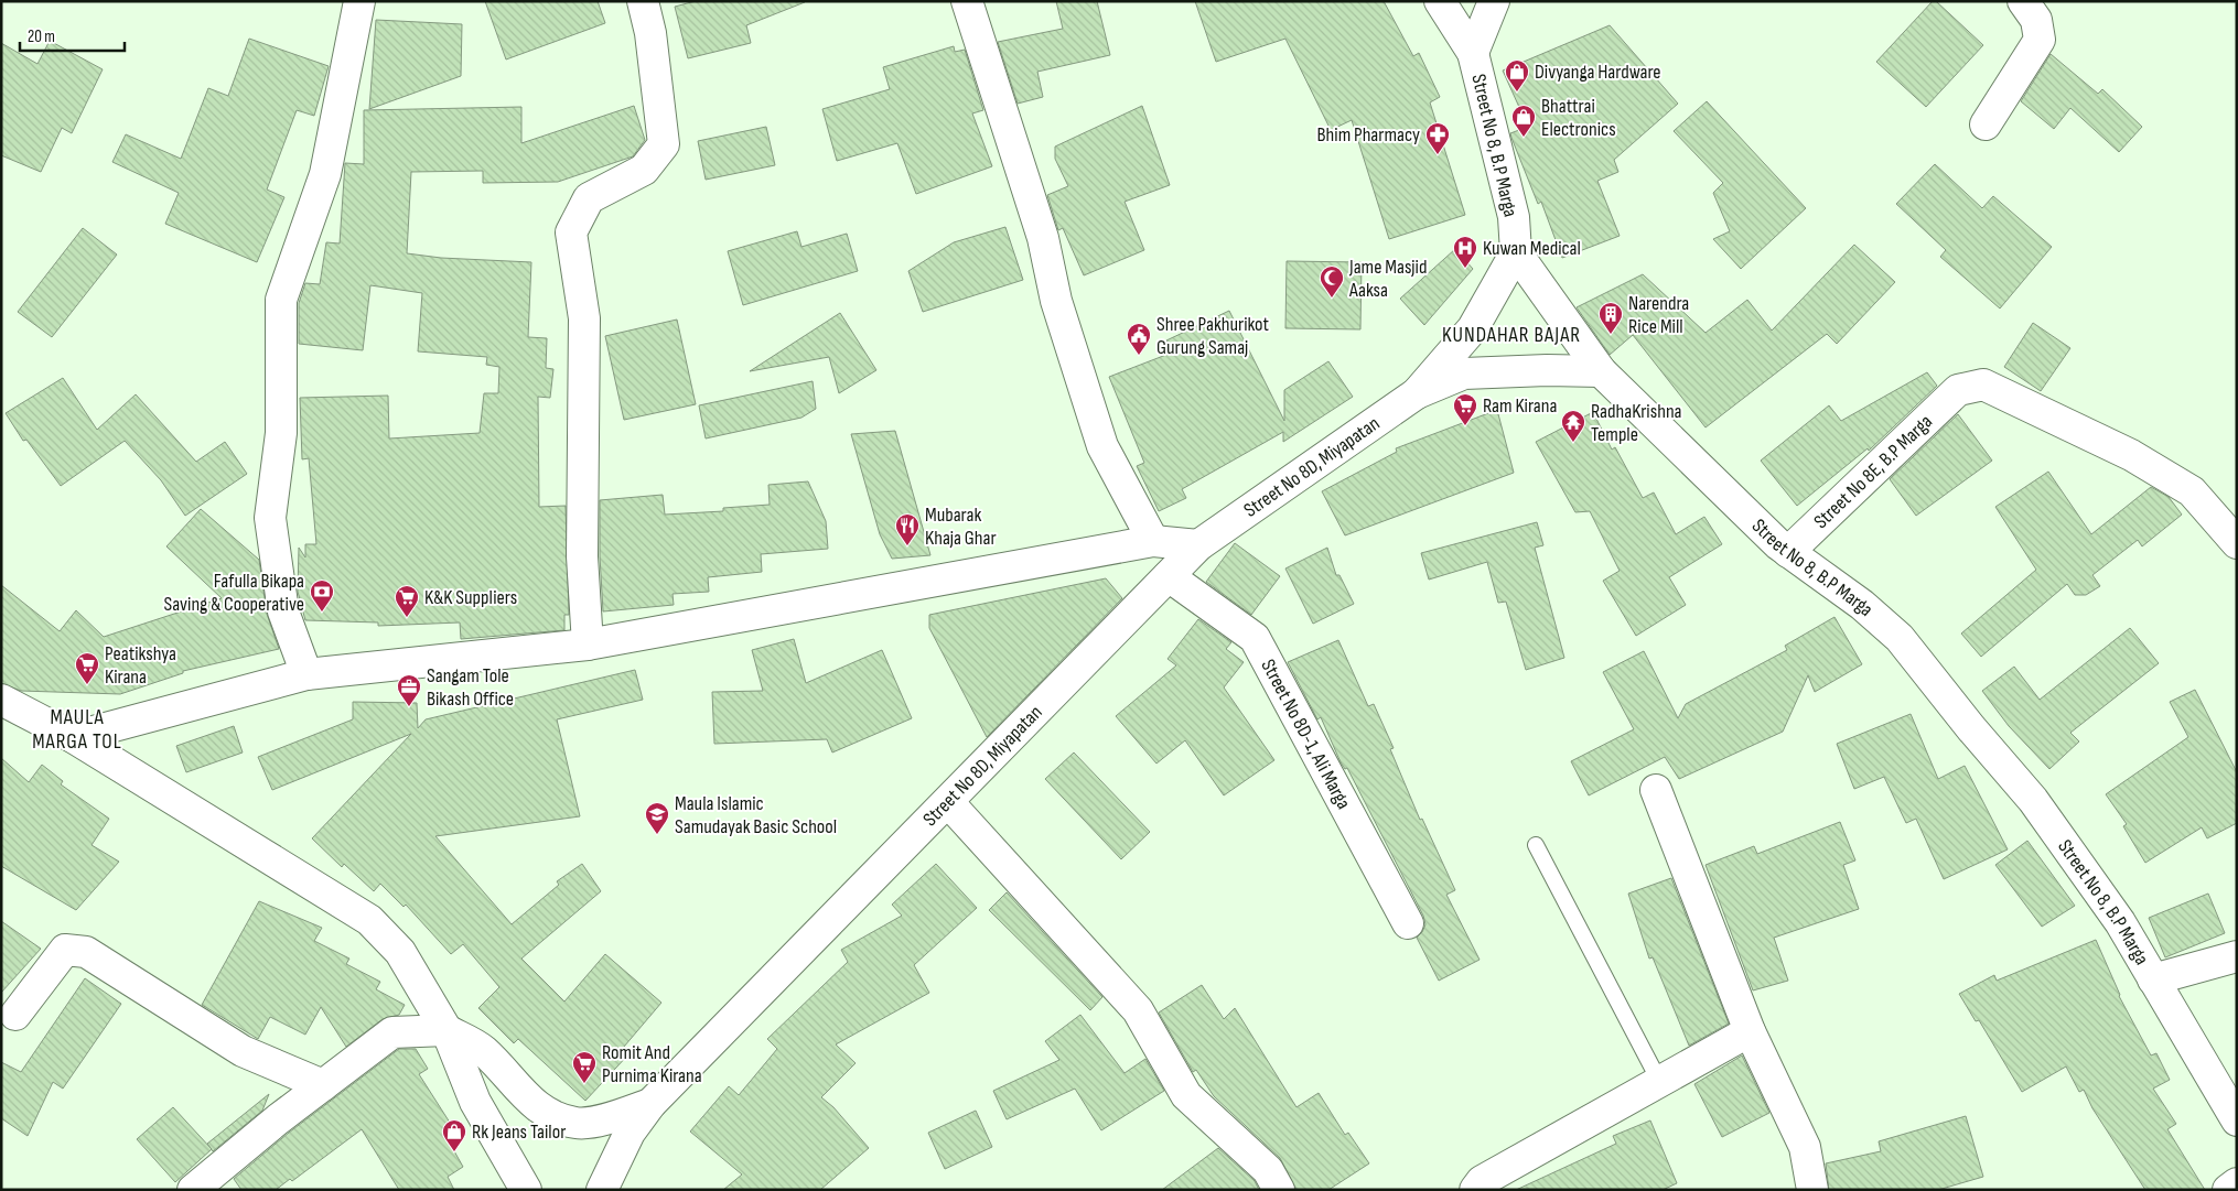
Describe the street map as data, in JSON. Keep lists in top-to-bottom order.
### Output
{
  "streets": {
    "street": [
      "Street No 8, B.P Marga",
      "Street No 8D, Miyapatan",
      "Street No 8E, B.P Marga",
      "Street No 8D-1, Ali Marga"
    ]
  },
  "crossings": [
    ["Street No 8, B.P Marga", "Street No 8D, Miyapatan"],
    ["Street No 8, B.P Marga", "Street No 8E, B.P Marga"],
    ["Street No 8D, Miyapatan", "Street No 8D-1, Ali Marga"]
  ],
  "districts": ["KUNDAHAR BAJAR", "MAULA MARGA TOL"],
  "places": {
    "shop": ["Divyanga Hardware", "Bhattrai Electronics", "Rk Jeans Tailor"],
    "pharmacy": ["Bhim Pharmacy"],
    "hospital": ["Kuwan Medical"],
    "mosque": ["Jame Masjid Aaksa"],
    "building": ["Narendra Rice Mill"],
    "public building": ["Shree Pakhurikot Gurung Samaj"],
    "supermarket": [
      "Ram Kirana",
      "K&K Suppliers",
      "Peatikshya Kirana",
      "Romit And Purnima Kirana"
    ],
    "temple": ["RadhaKrishna Temple"],
    "restaurant": ["Mubarak Khaja Ghar"],
    "bank": ["Fafulla Bikapa Saving & Cooperative"],
    "office": ["Sangam Tole Bikash Office"],
    "school or university": ["Maula Islamic Samudayak Basic School"]
  },
  "scale_bar": "20 m"
}
